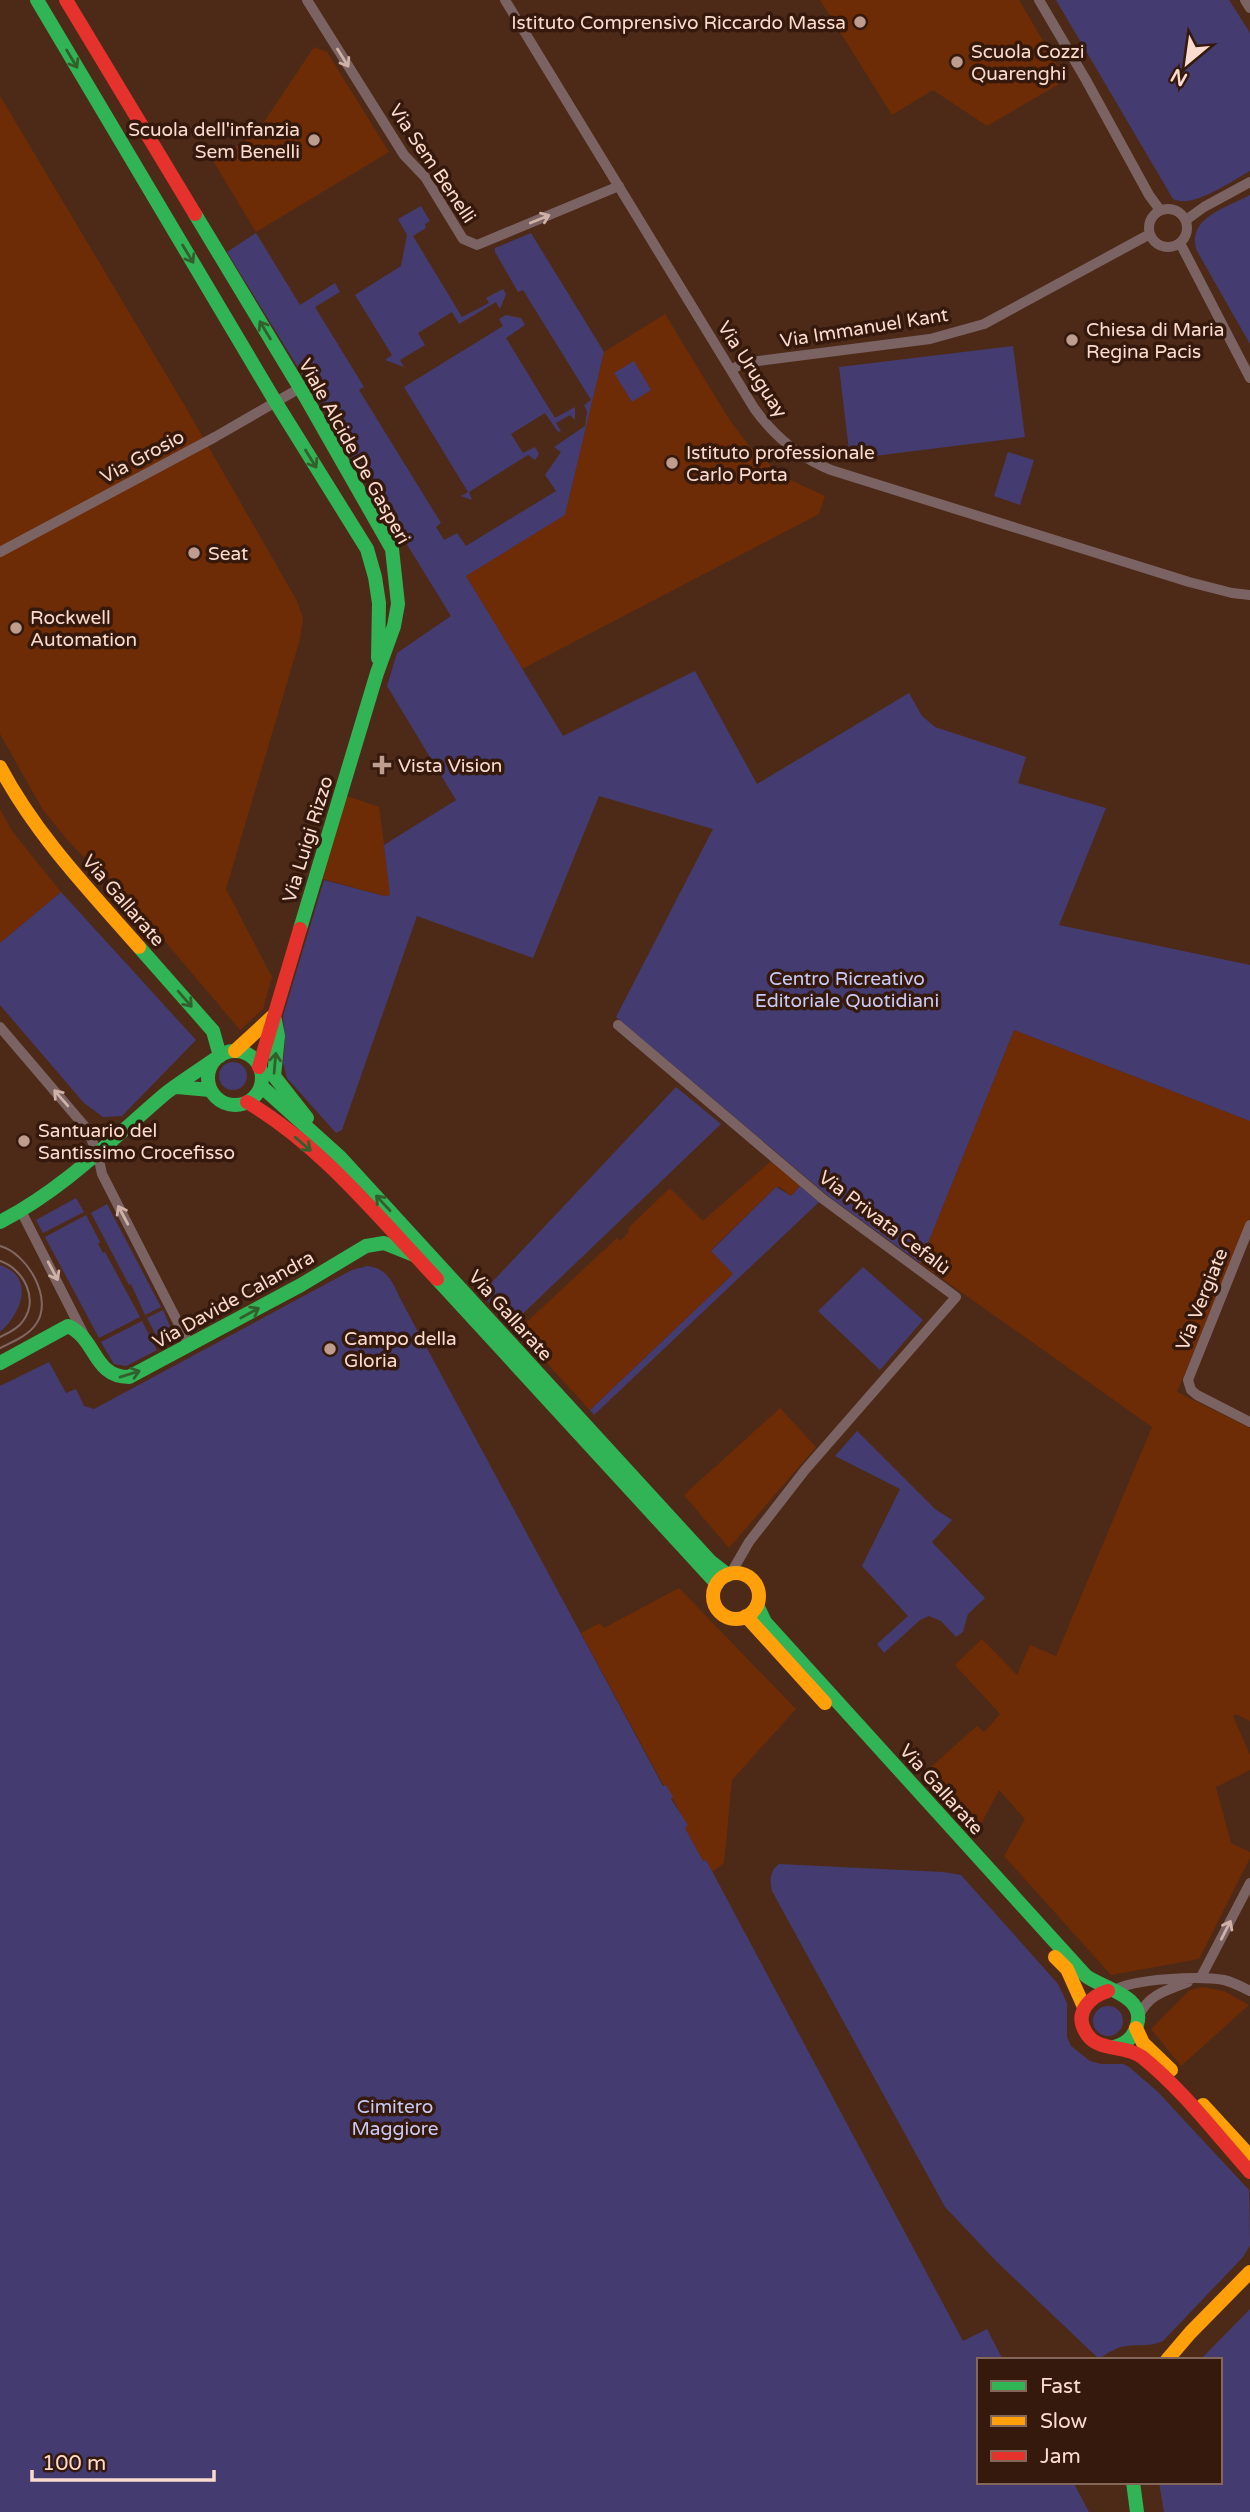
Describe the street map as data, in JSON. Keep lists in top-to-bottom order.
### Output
{
  "streets": {
    "main road": [
      "Viale Alcide De Gasperi",
      "Via Luigi Rizzo",
      "Via Gallarate",
      "Via Davide Calandra"
    ],
    "street": [
      "Via Sem Benelli",
      "Via Immanuel Kant",
      "Via Uruguay",
      "Via Grosio",
      "Via Privata Cefalù",
      "Via Vergiate"
    ]
  },
  "crossings": [
    ["Via Sem Benelli", "Via Uruguay"],
    ["Via Immanuel Kant", "Via Uruguay"],
    ["Viale Alcide De Gasperi", "Via Grosio"],
    ["Viale Alcide De Gasperi", "Via Luigi Rizzo"],
    ["Via Luigi Rizzo", "Via Gallarate"],
    ["Via Gallarate", "Via Privata Cefalù"],
    ["Via Gallarate", "Via Davide Calandra"]
  ],
  "one_way": ["Via Davide Calandra"],
  "parks": ["Centro Ricreativo Editoriale Quotidiani", "Cimitero Maggiore"],
  "places": {
    "other": [
      "Istituto Comprensivo Riccardo Massa",
      "Scuola Cozzi Quarenghi",
      "Scuola dell'infanzia Sem Benelli",
      "Chiesa di Maria Regina Pacis",
      "Istituto professionale Carlo Porta",
      "Seat",
      "Rockwell Automation",
      "Santuario del Santissimo Crocefisso",
      "Campo della Gloria"
    ],
    "health": ["Vista Vision"]
  },
  "legend": ["Fast", "Slow", "Jam"],
  "scale_bar": "100 m",
  "north": "bottom left"
}
